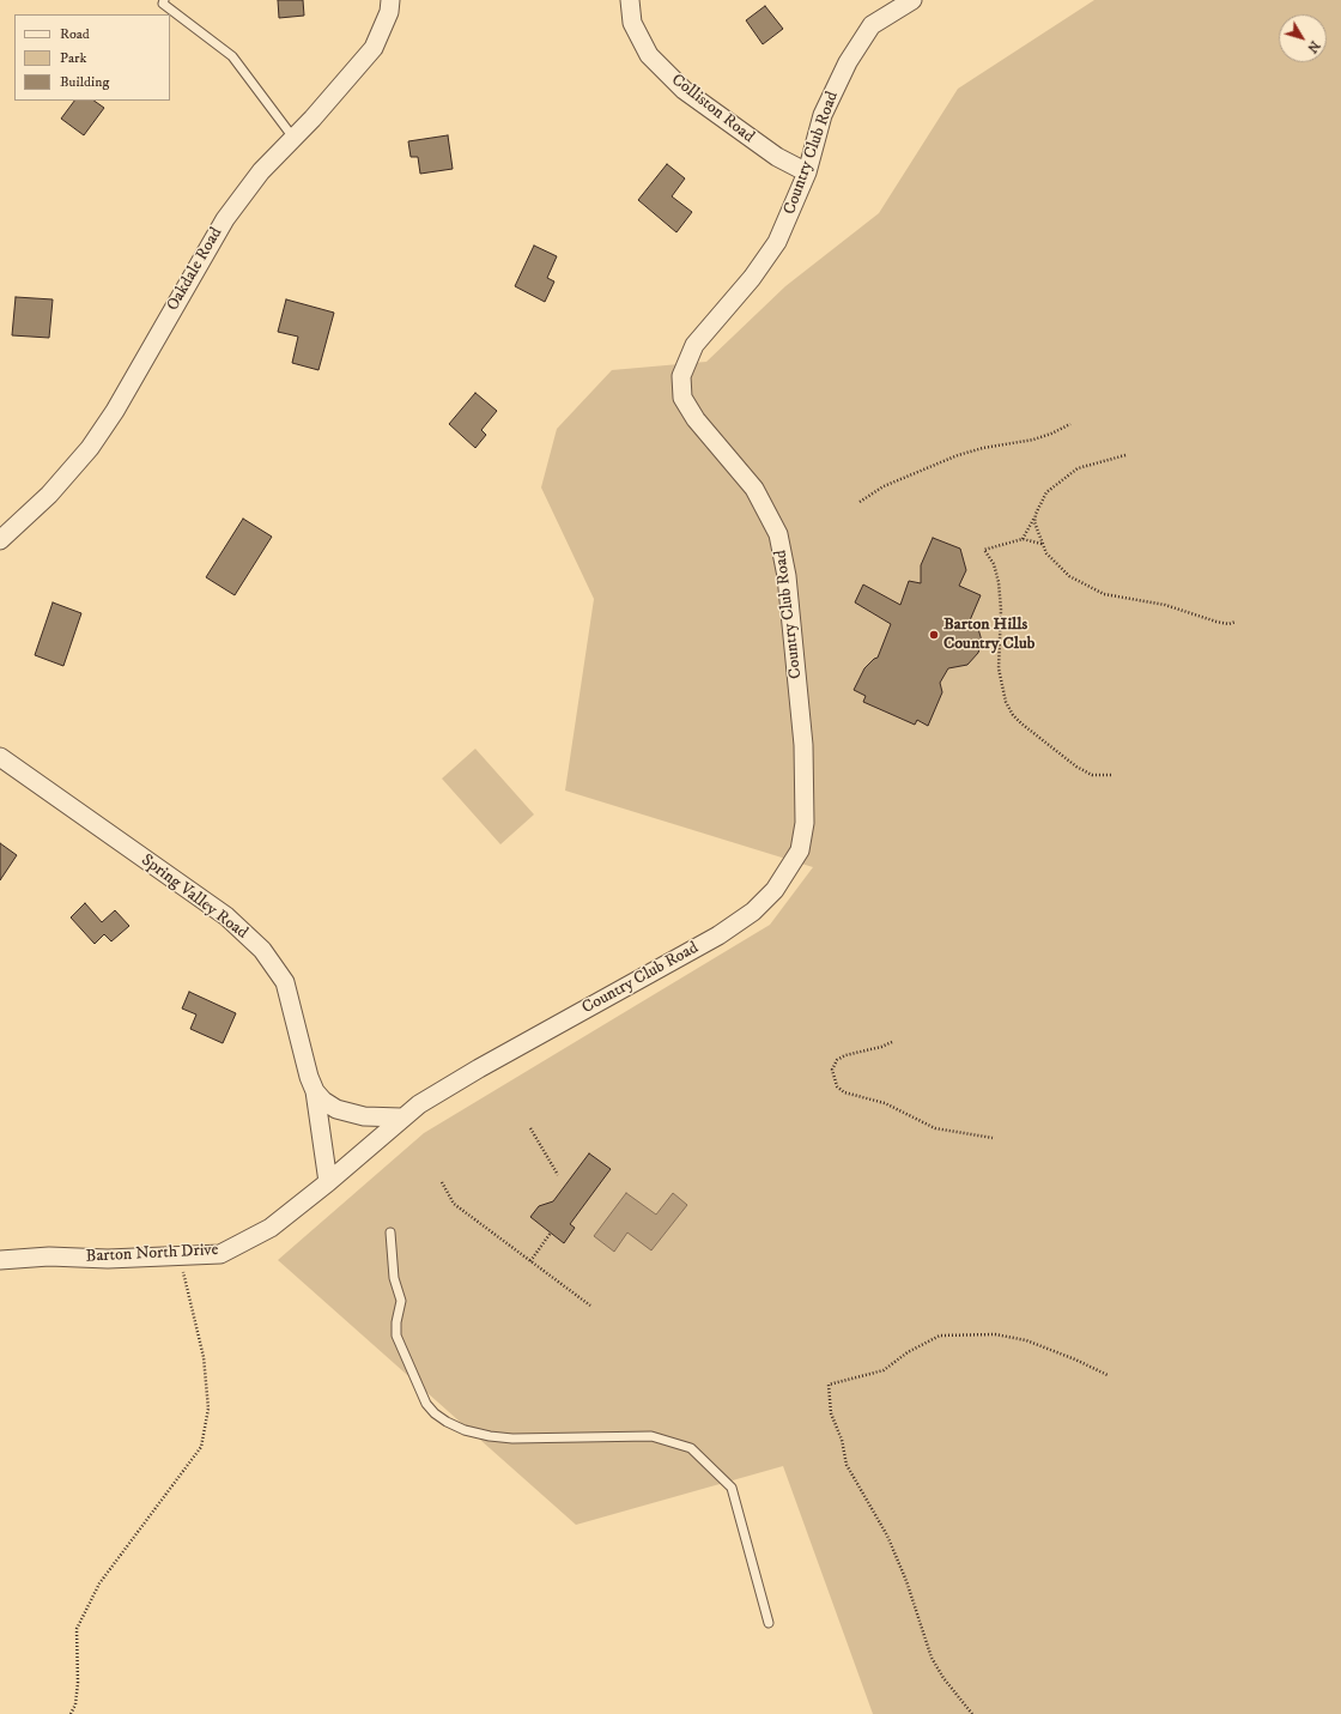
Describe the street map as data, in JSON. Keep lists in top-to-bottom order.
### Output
{
  "streets": {
    "street": [
      "Colliston Road",
      "Country Club Road",
      "Oakdale Road",
      "Spring Valley Road",
      "Barton North Drive"
    ]
  },
  "crossings": [
    ["Colliston Road", "Country Club Road"],
    ["Country Club Road", "Spring Valley Road"],
    ["Country Club Road", "Barton North Drive"],
    ["Spring Valley Road", "Barton North Drive"]
  ],
  "places": ["Barton Hills Country Club"],
  "legend": ["Road", "Park", "Building"],
  "north": "bottom right"
}
